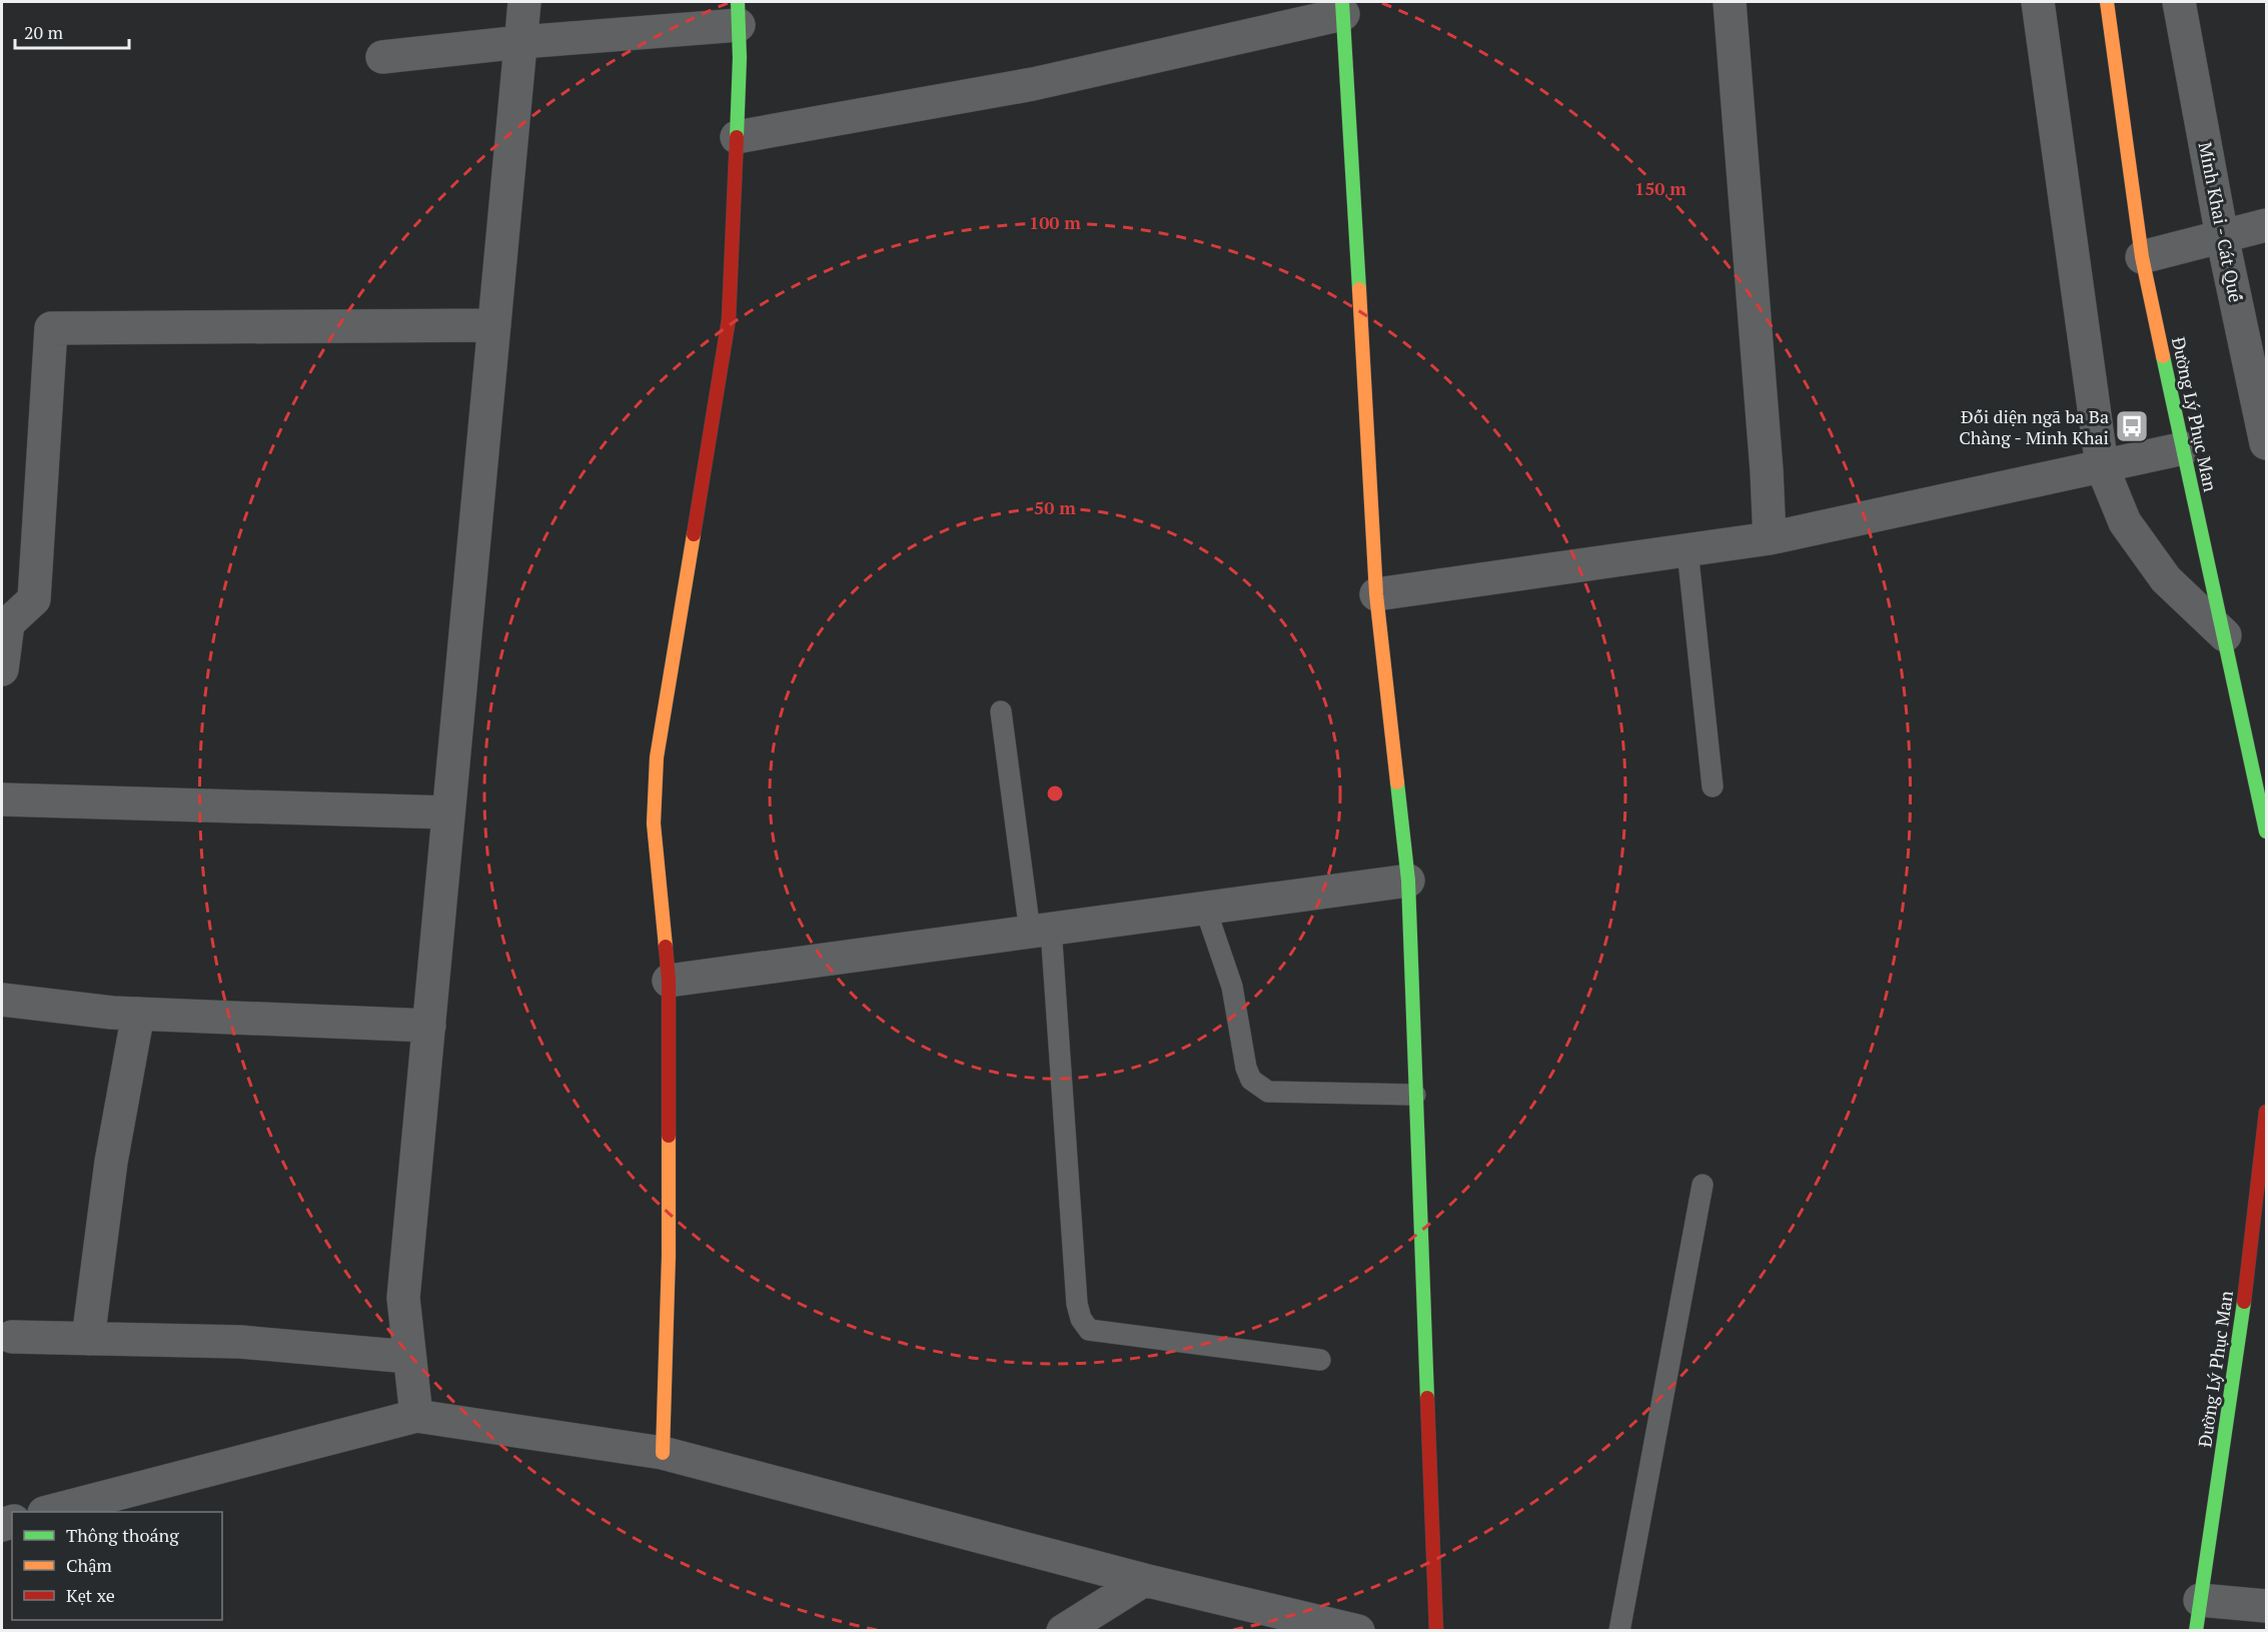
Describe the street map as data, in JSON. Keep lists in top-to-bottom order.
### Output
{
  "streets": {
    "street": ["Minh Khai - Cát Quế", "Đường Lý Phục Man"]
  },
  "places": {
    "bus stop": ["Đối diện ngã ba Ba Chàng - Minh Khai"]
  },
  "legend": ["Thông thoáng", "Chậm", "Kẹt xe"],
  "scale_bar": "20 m",
  "rings": ["150 m", "100 m", "50 m"]
}
